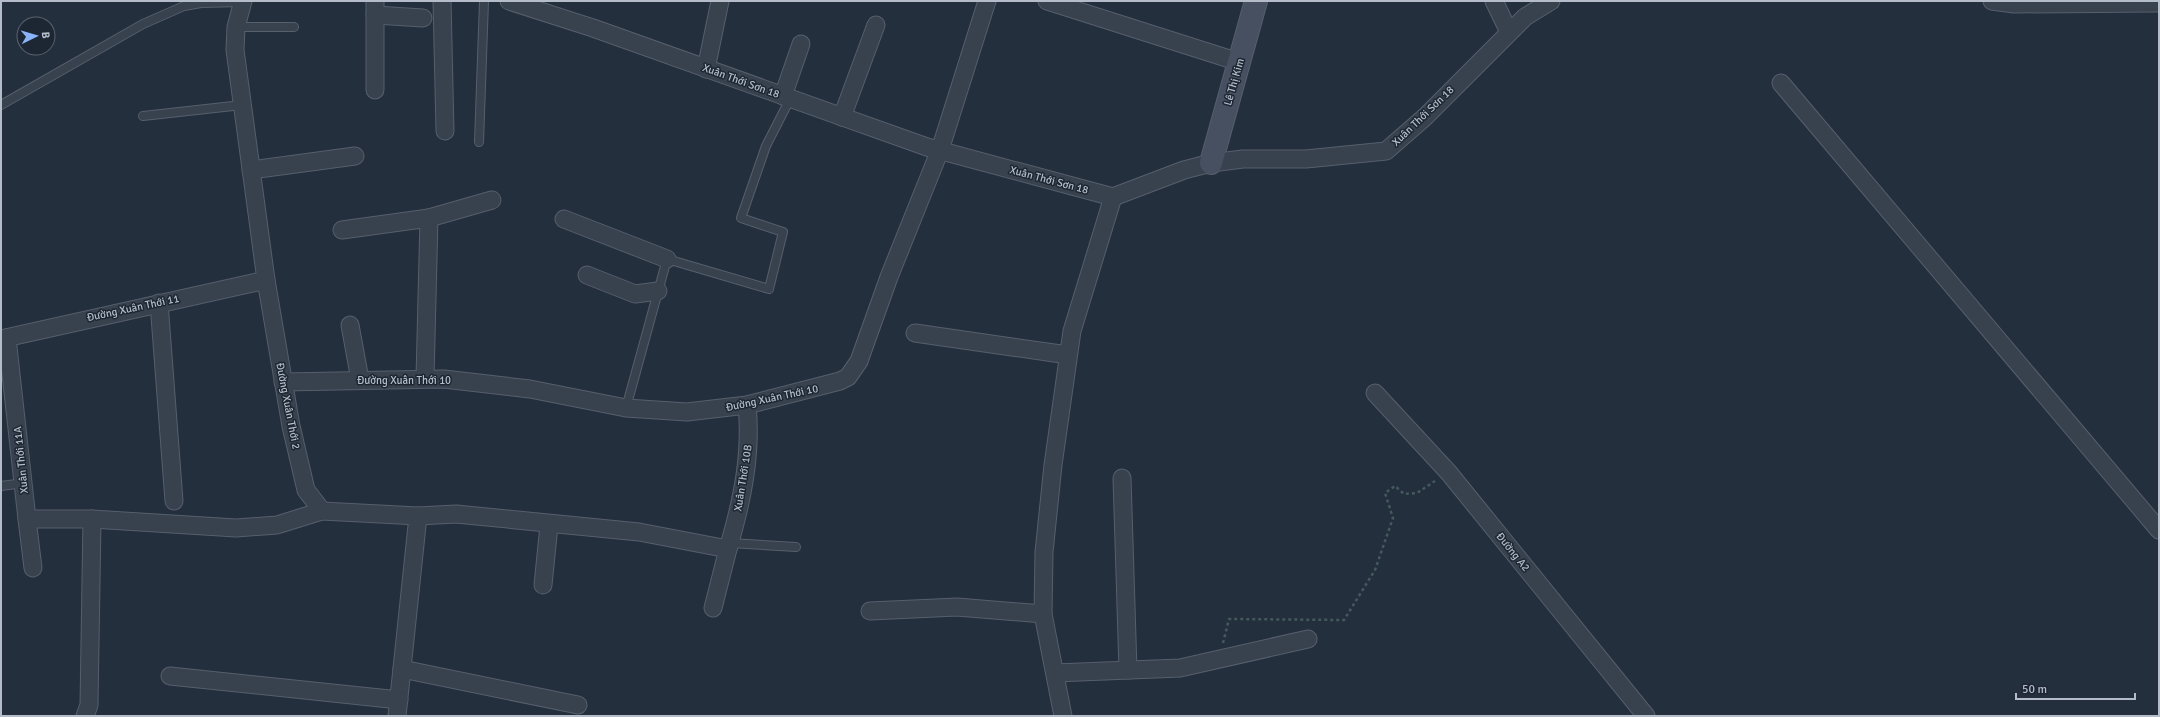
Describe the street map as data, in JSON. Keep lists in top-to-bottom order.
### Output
{
  "streets": {
    "street": [
      "Xuân Thới Sơn 18",
      "Lê Thị Kim",
      "Đường Xuân Thới 11",
      "Đường Xuân Thới 10",
      "Đường Xuân Thới 2",
      "Xuân Thới 11A",
      "Xuân Thới 10B",
      "Đường A2"
    ]
  },
  "crossings": [
    ["Xuân Thới Sơn 18", "Lê Thị Kim"],
    ["Xuân Thới Sơn 18", "Đường Xuân Thới 10"],
    ["Đường Xuân Thới 11", "Đường Xuân Thới 2"],
    ["Đường Xuân Thới 11", "Xuân Thới 11A"],
    ["Đường Xuân Thới 10", "Đường Xuân Thới 2"],
    ["Đường Xuân Thới 10", "Xuân Thới 10B"]
  ],
  "scale_bar": "50 m",
  "north": "right"
}
